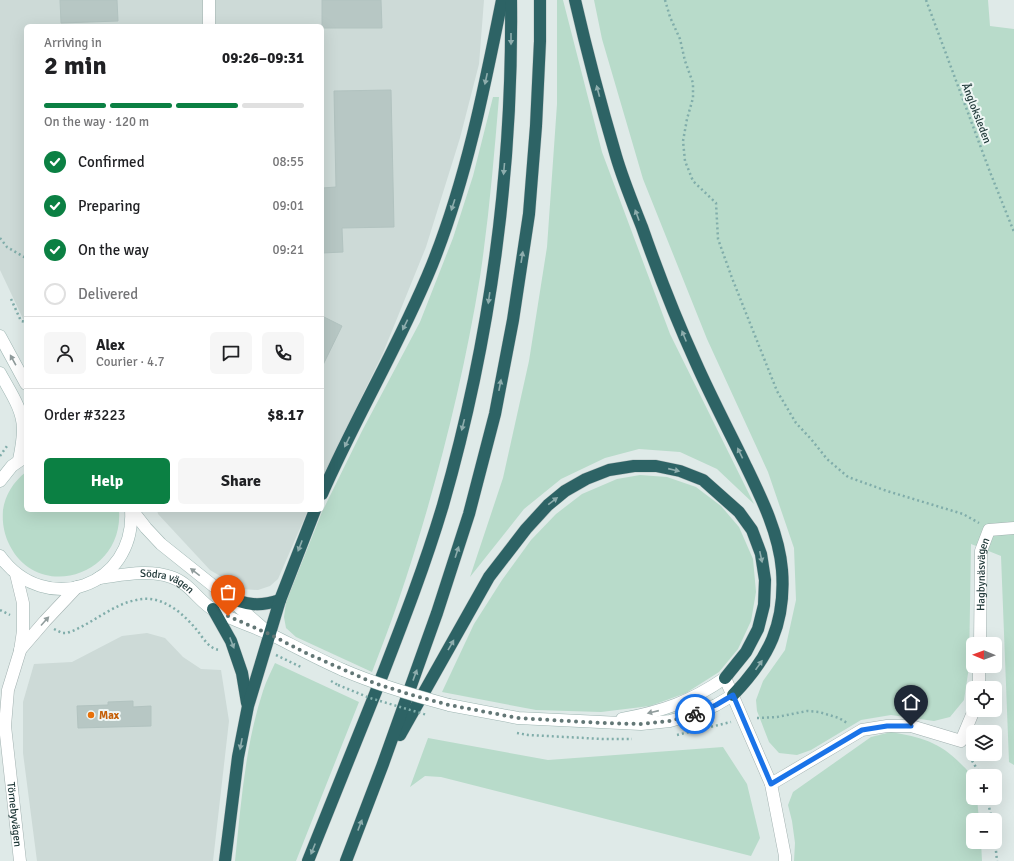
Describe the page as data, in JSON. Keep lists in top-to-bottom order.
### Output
{
  "streets": {
    "main road": ["Hagbynäsvägen", "Södra vägen", "Törnebyvägen"],
    "path": ["Ångloksleden"]
  },
  "places": ["Max"],
  "north": "left",
  "page": {
    "heading": ["2 min", "Arriving in", "09:26–09:31"],
    "panel": [
      "Alex",
      "Courier · 4.7",
      "Order #3223",
      "$8.17"
    ],
    "bar": "On the way · 120 m",
    "list": [
      ["Confirmed", "08:55"],
      ["Preparing", "09:01"],
      ["On the way", "09:21"],
      "Delivered"
    ],
    "buttons": ["Help", "Share"],
    "map_buttons": ["+", "−"]
  }
}
